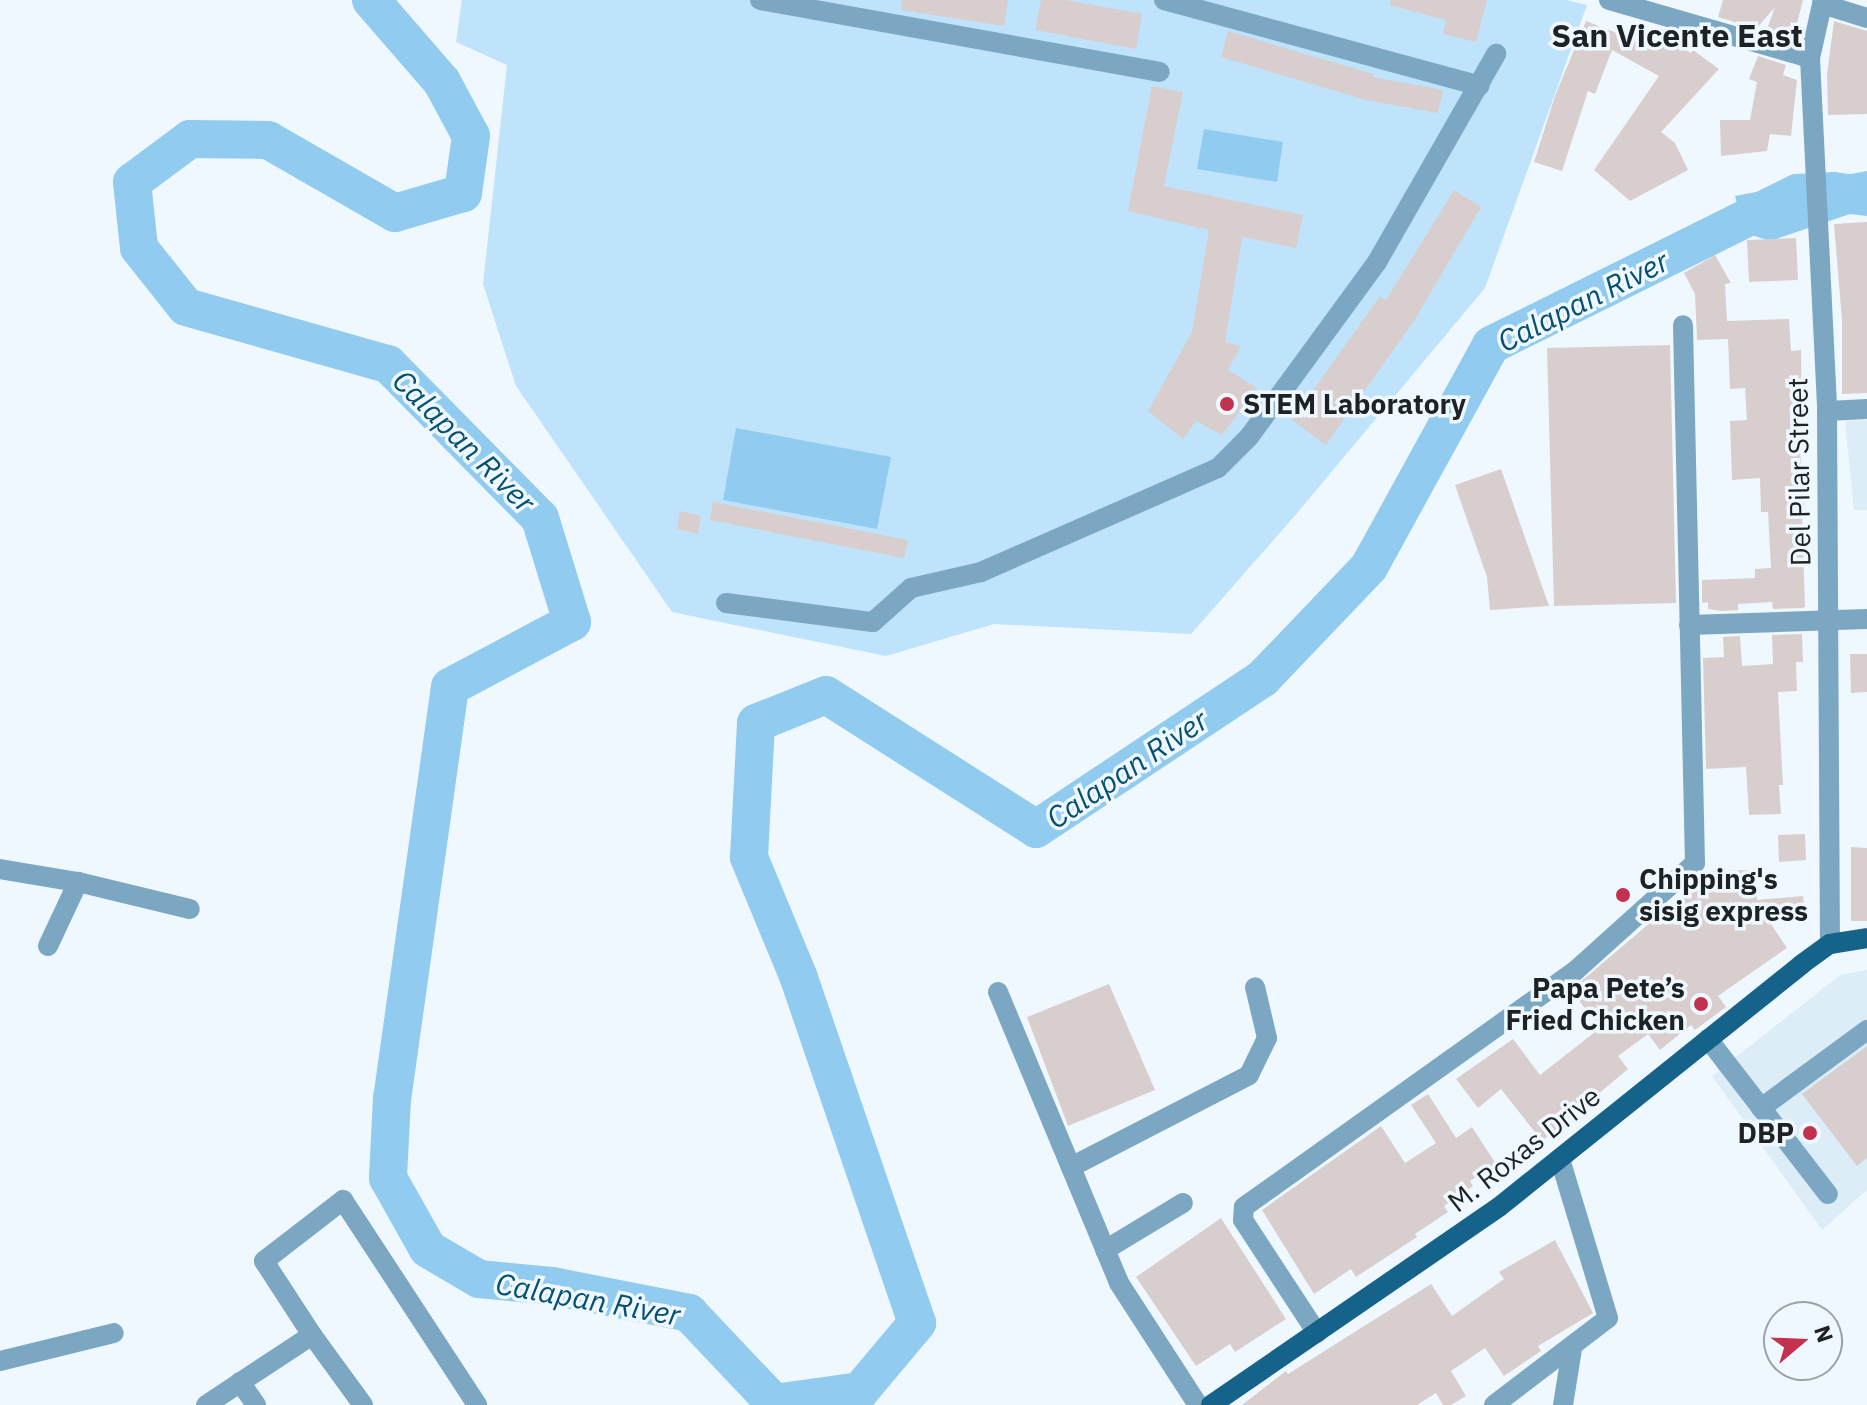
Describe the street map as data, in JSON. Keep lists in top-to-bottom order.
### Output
{
  "streets": {
    "main road": ["M. Roxas Drive"],
    "street": ["Del Pilar Street"]
  },
  "crossings": [
    ["Del Pilar Street", "M. Roxas Drive"]
  ],
  "districts": ["San Vicente East"],
  "water": ["Calapan River"],
  "places": [
    "STEM Laboratory",
    "Chipping's sisig express",
    "Papa Pete’s Fried Chicken",
    "DBP"
  ],
  "north": "right"
}
